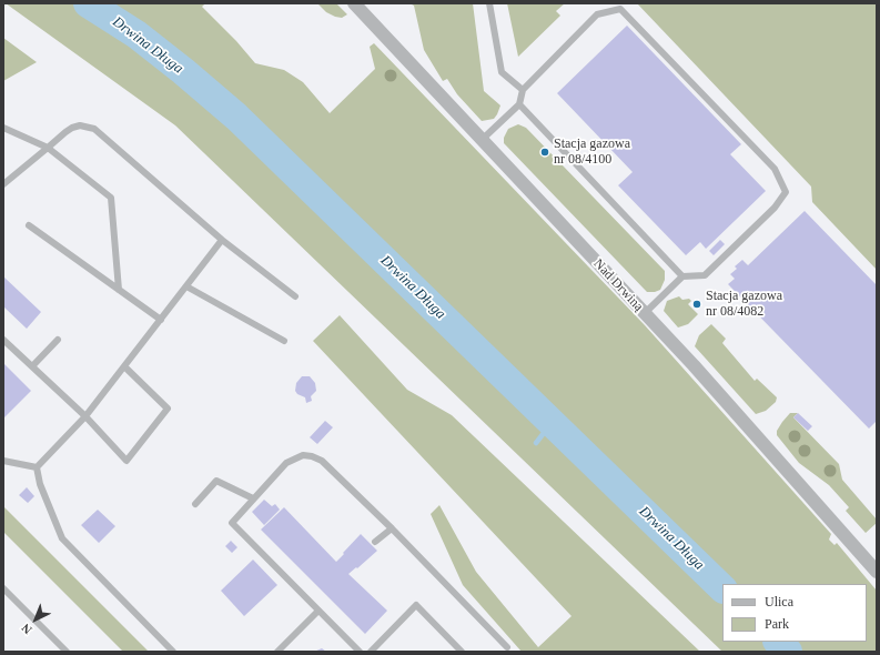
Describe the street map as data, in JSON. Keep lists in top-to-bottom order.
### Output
{
  "streets": {
    "street": ["Nad Drwiną"]
  },
  "water": ["Drwina Długa"],
  "places": ["Stacja gazowa nr 08/4100", "Stacja gazowa nr 08/4082"],
  "legend": ["Ulica", "Park"],
  "north": "bottom left"
}
